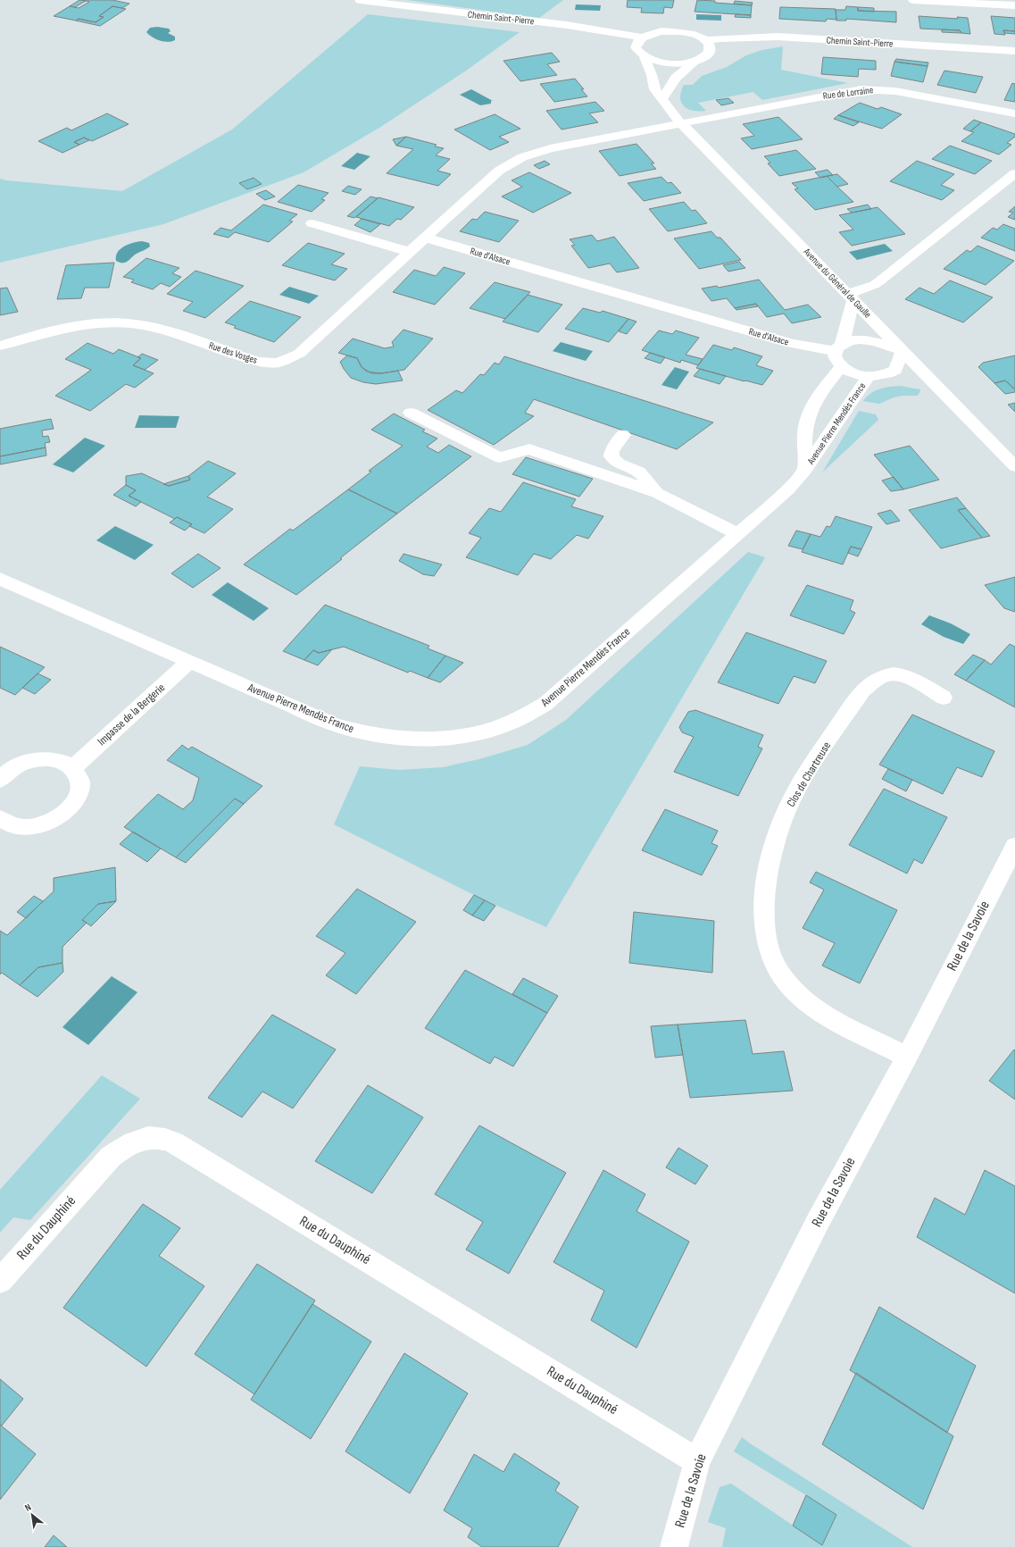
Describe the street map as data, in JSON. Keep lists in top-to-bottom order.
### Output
{
  "streets": {
    "street": [
      "Chemin Saint-Pierre",
      "Rue de Lorraine",
      "Rue d'Alsace",
      "Avenue du Général de Gaulle",
      "Rue des Vosges",
      "Avenue Pierre Mendès France",
      "Impasse de la Bergerie",
      "Clos de Chartreuse",
      "Rue de la Savoie",
      "Rue du Dauphiné"
    ]
  },
  "crossings": [
    ["Chemin Saint-Pierre", "Avenue du Général de Gaulle"],
    ["Rue de Lorraine", "Avenue du Général de Gaulle"],
    ["Rue d'Alsace", "Rue des Vosges"],
    ["Avenue Pierre Mendès France", "Impasse de la Bergerie"],
    ["Clos de Chartreuse", "Rue de la Savoie"],
    ["Rue de la Savoie", "Rue du Dauphiné"]
  ],
  "north": "top left"
}
